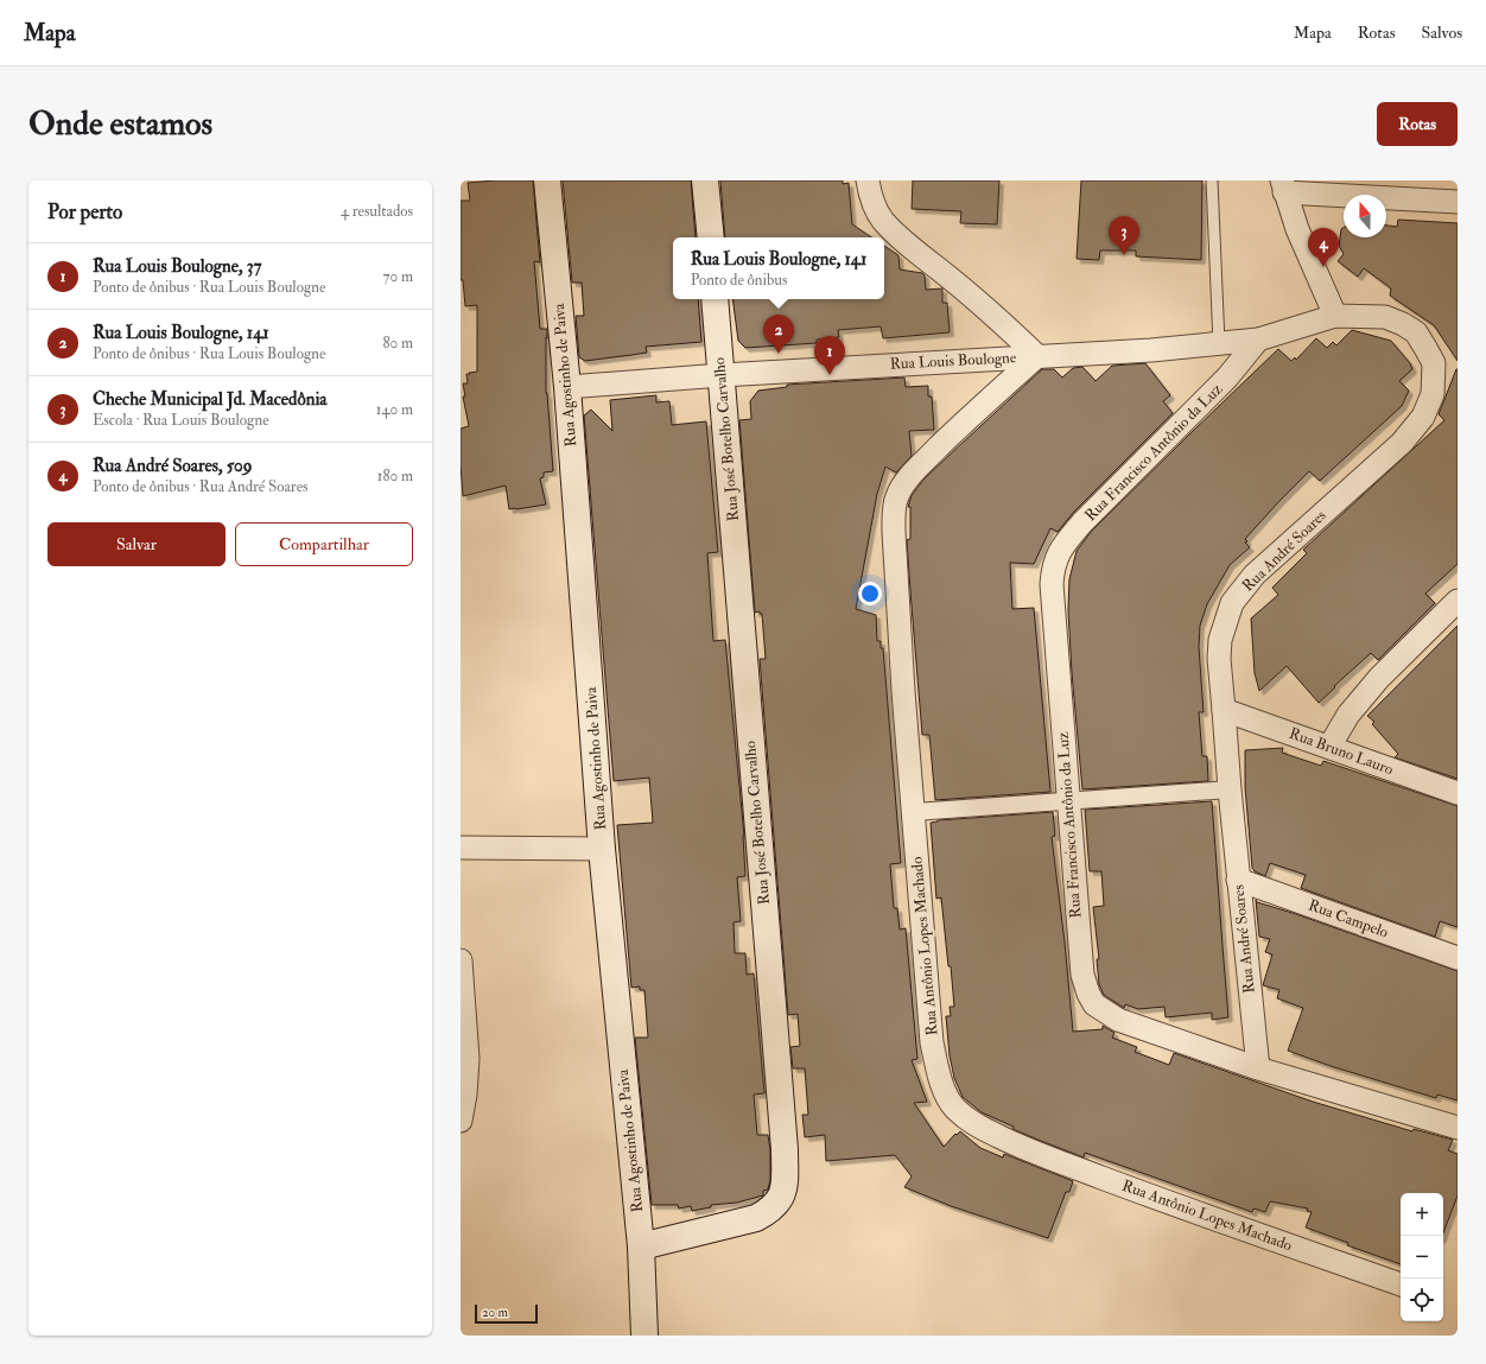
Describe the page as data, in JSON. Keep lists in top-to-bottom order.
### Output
{
  "streets": {
    "main road": ["Rua Agostinho de Paiva", "Rua José Botelho Carvalho"],
    "street": [
      "Rua Louis Boulogne",
      "Rua Francisco Antônio da Luz",
      "Rua André Soares",
      "Rua Bruno Lauro",
      "Rua Campelo",
      "Rua Antônio Lopes Machado"
    ]
  },
  "crossings": [
    ["Rua Louis Boulogne", "Rua Agostinho de Paiva"],
    ["Rua Louis Boulogne", "Rua José Botelho Carvalho"],
    ["Rua Louis Boulogne", "Rua Francisco Antônio da Luz"],
    ["Rua Louis Boulogne", "Rua André Soares"],
    ["Rua Louis Boulogne", "Rua Antônio Lopes Machado"],
    ["Rua Agostinho de Paiva", "Rua José Botelho Carvalho"],
    ["Rua Francisco Antônio da Luz", "Rua André Soares"],
    ["Rua André Soares", "Rua Bruno Lauro"],
    ["Rua André Soares", "Rua Campelo"]
  ],
  "scale_bar": "20 m",
  "north": "top",
  "page": {
    "header": "Mapa",
    "nav": ["Mapa", "Rotas", "Salvos"],
    "buttons": [
      "Rotas",
      ["Salvar", "Compartilhar"]
    ],
    "title": "Onde estamos",
    "heading": ["Por perto", "4 resultados"],
    "pins": [
      "3",
      "4",
      "2",
      "1"
    ],
    "popup": ["Rua Louis Boulogne, 141", "Ponto de ônibus"],
    "list": [
      {
        "mark": "1",
        "name": "Rua Louis Boulogne, 37",
        "note": "Ponto de ônibus · Rua Louis Boulogne",
        "value": "70 m"
      },
      {
        "mark": "2",
        "name": "Rua Louis Boulogne, 141",
        "note": "Ponto de ônibus · Rua Louis Boulogne",
        "value": "80 m"
      },
      {
        "mark": "3",
        "name": "Cheche Municipal Jd. Macedônia",
        "note": "Escola · Rua Louis Boulogne",
        "value": "140 m"
      },
      {
        "mark": "4",
        "name": "Rua André Soares, 509",
        "note": "Ponto de ônibus · Rua André Soares",
        "value": "180 m"
      }
    ],
    "map_buttons": ["+", "−"],
    "scale": "20 m"
  }
}
